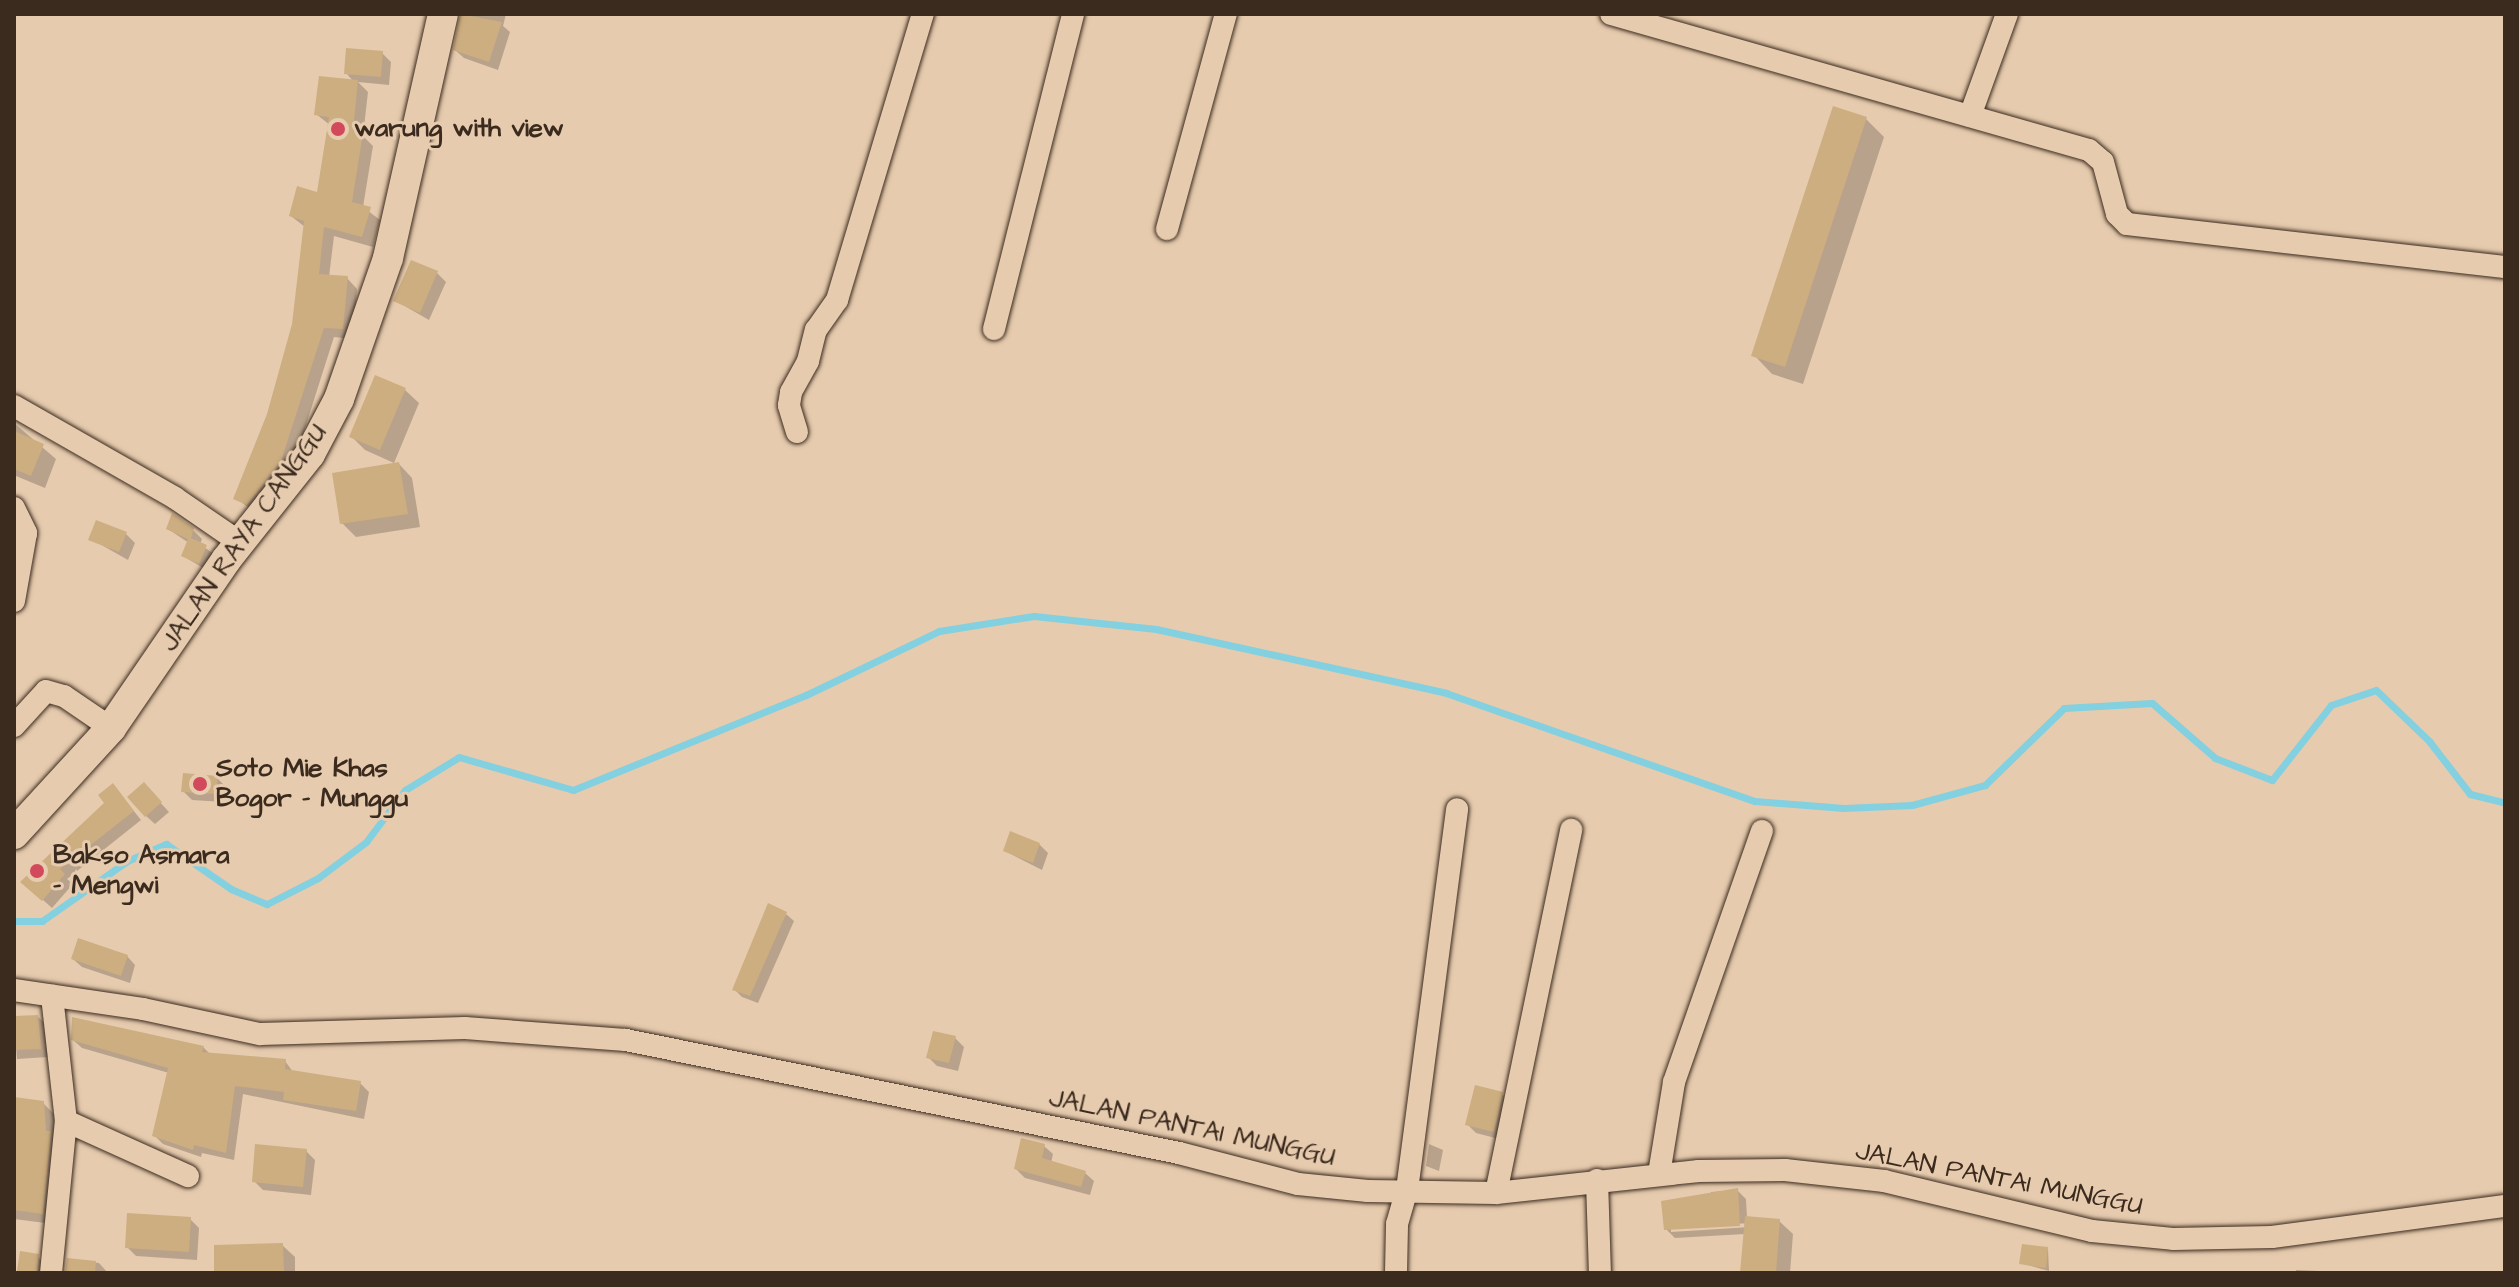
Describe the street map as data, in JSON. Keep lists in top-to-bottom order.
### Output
{
  "streets": {
    "main road": ["JALAN RAYA CANGGU"],
    "street": ["JALAN PANTAI MUNGGU"]
  },
  "places": ["warung with view", "Soto Mie Khas Bogor - Munggu", "Bakso Asmara - Mengwi"]
}
